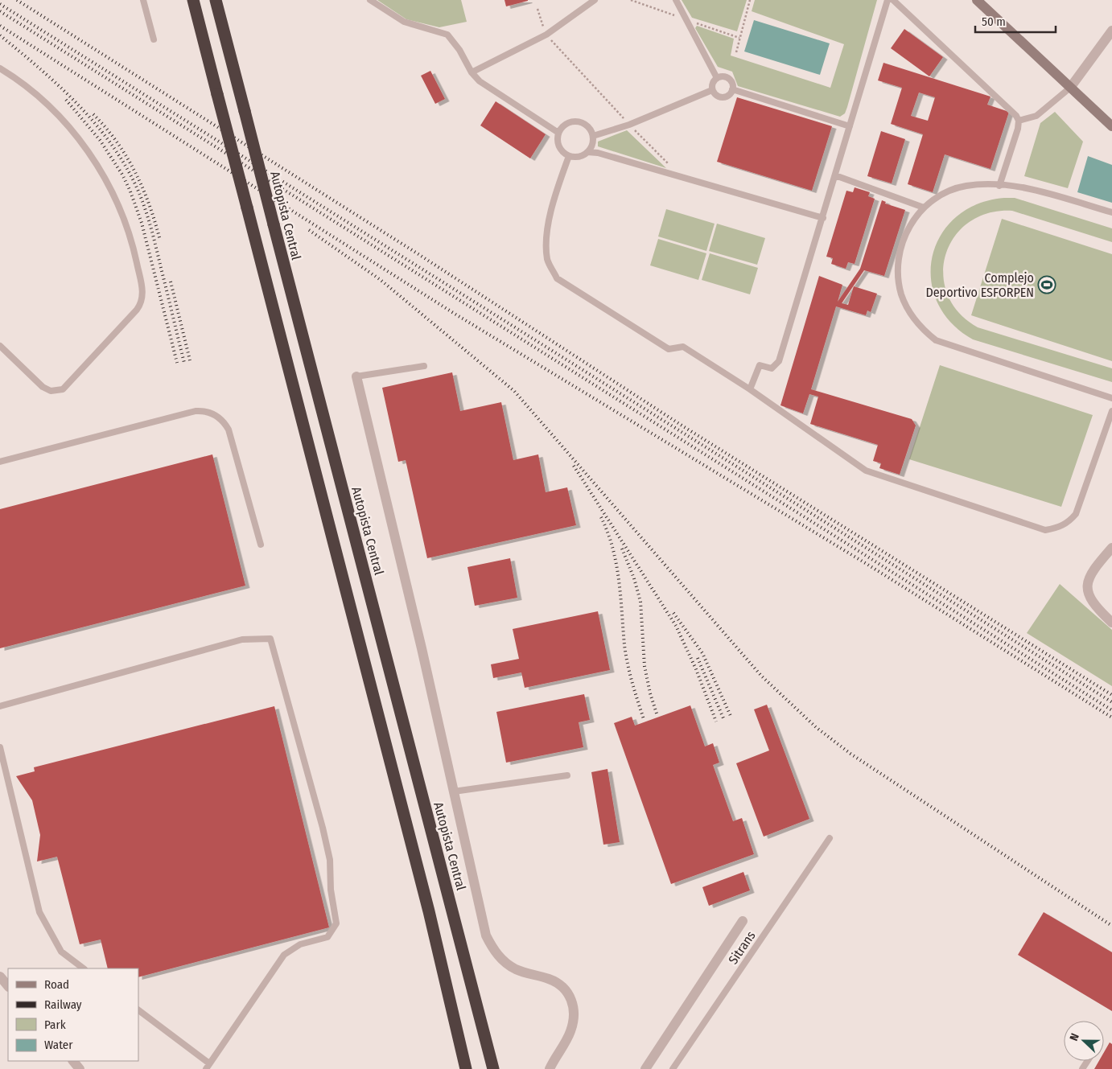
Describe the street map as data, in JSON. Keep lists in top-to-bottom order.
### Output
{
  "streets": {
    "highway": ["Autopista Central"],
    "lane": ["Sitrans"]
  },
  "places": {
    "sports": ["Complejo Deportivo ESFORPEN"]
  },
  "legend": [
    "Road",
    "Railway",
    "Park",
    "Water"
  ],
  "scale_bar": "50 m",
  "north": "left"
}
